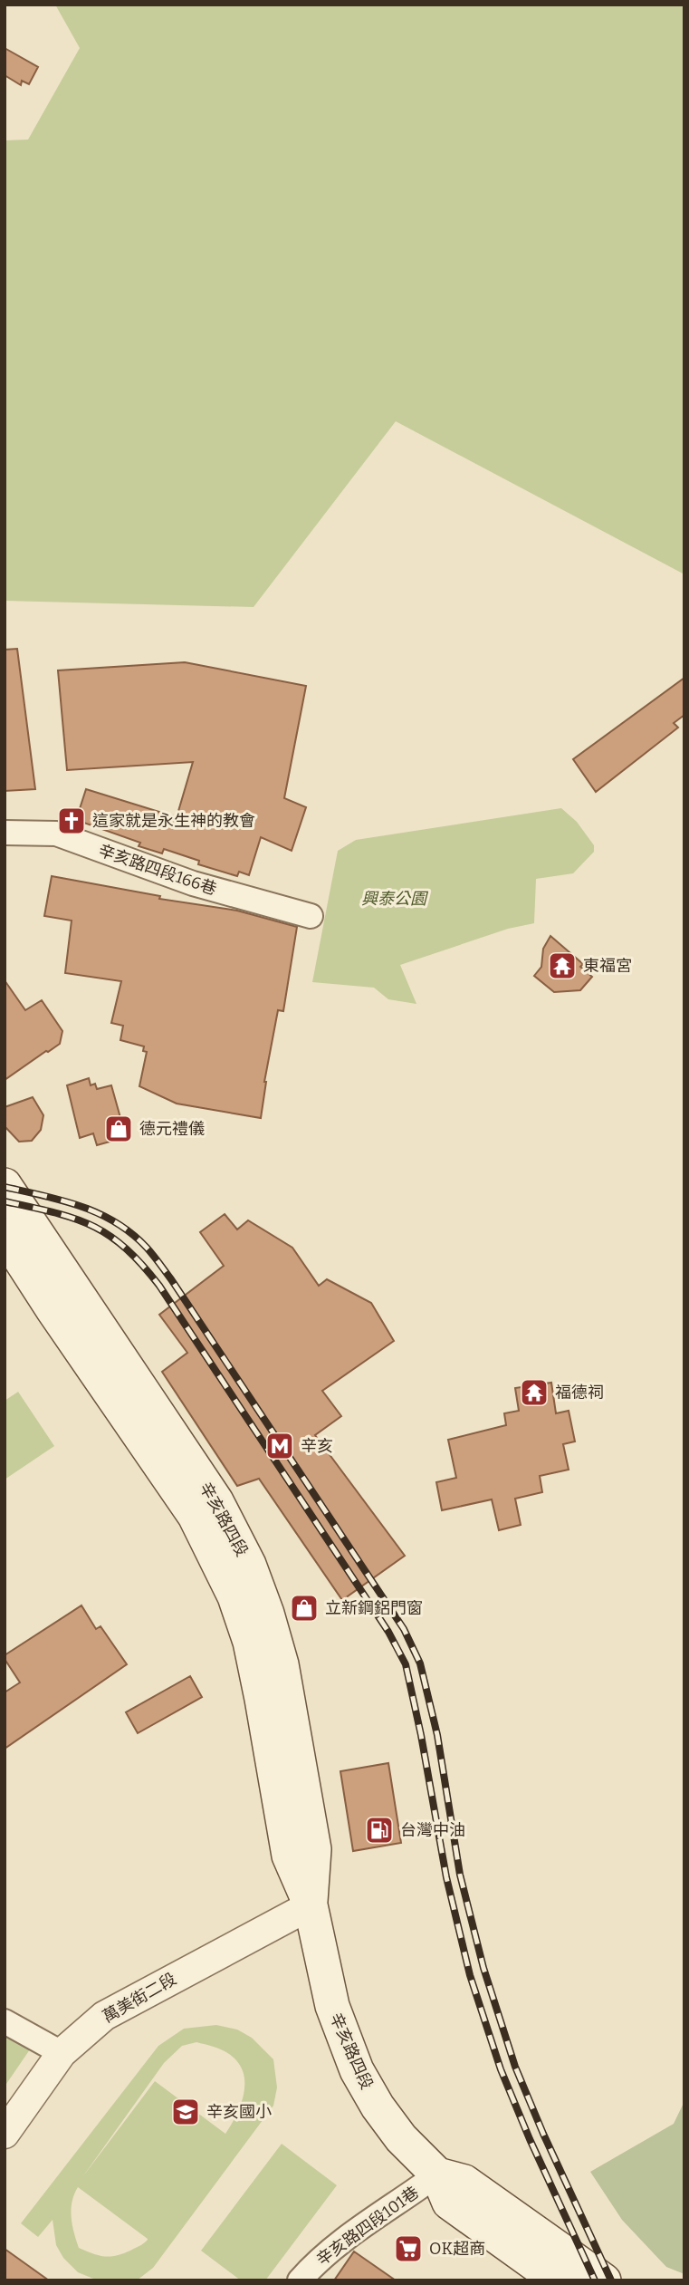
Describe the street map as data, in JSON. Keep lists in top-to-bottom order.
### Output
{
  "streets": {
    "main road": ["辛亥路四段"],
    "street": ["辛亥路四段166巷", "萬美街二段", "辛亥路四段101巷"]
  },
  "crossings": [
    ["辛亥路四段", "萬美街二段"],
    ["辛亥路四段", "辛亥路四段101巷"]
  ],
  "parks": ["興泰公園"],
  "places": {
    "church": ["這家就是永生神的教會"],
    "temple": ["東福宮", "福德祠"],
    "shop": ["德元禮儀", "立新鋼鋁門窗"],
    "metro station": ["辛亥"],
    "fuel station": ["台灣中油"],
    "school or university": ["辛亥國小"],
    "supermarket": ["OK超商"]
  }
}
